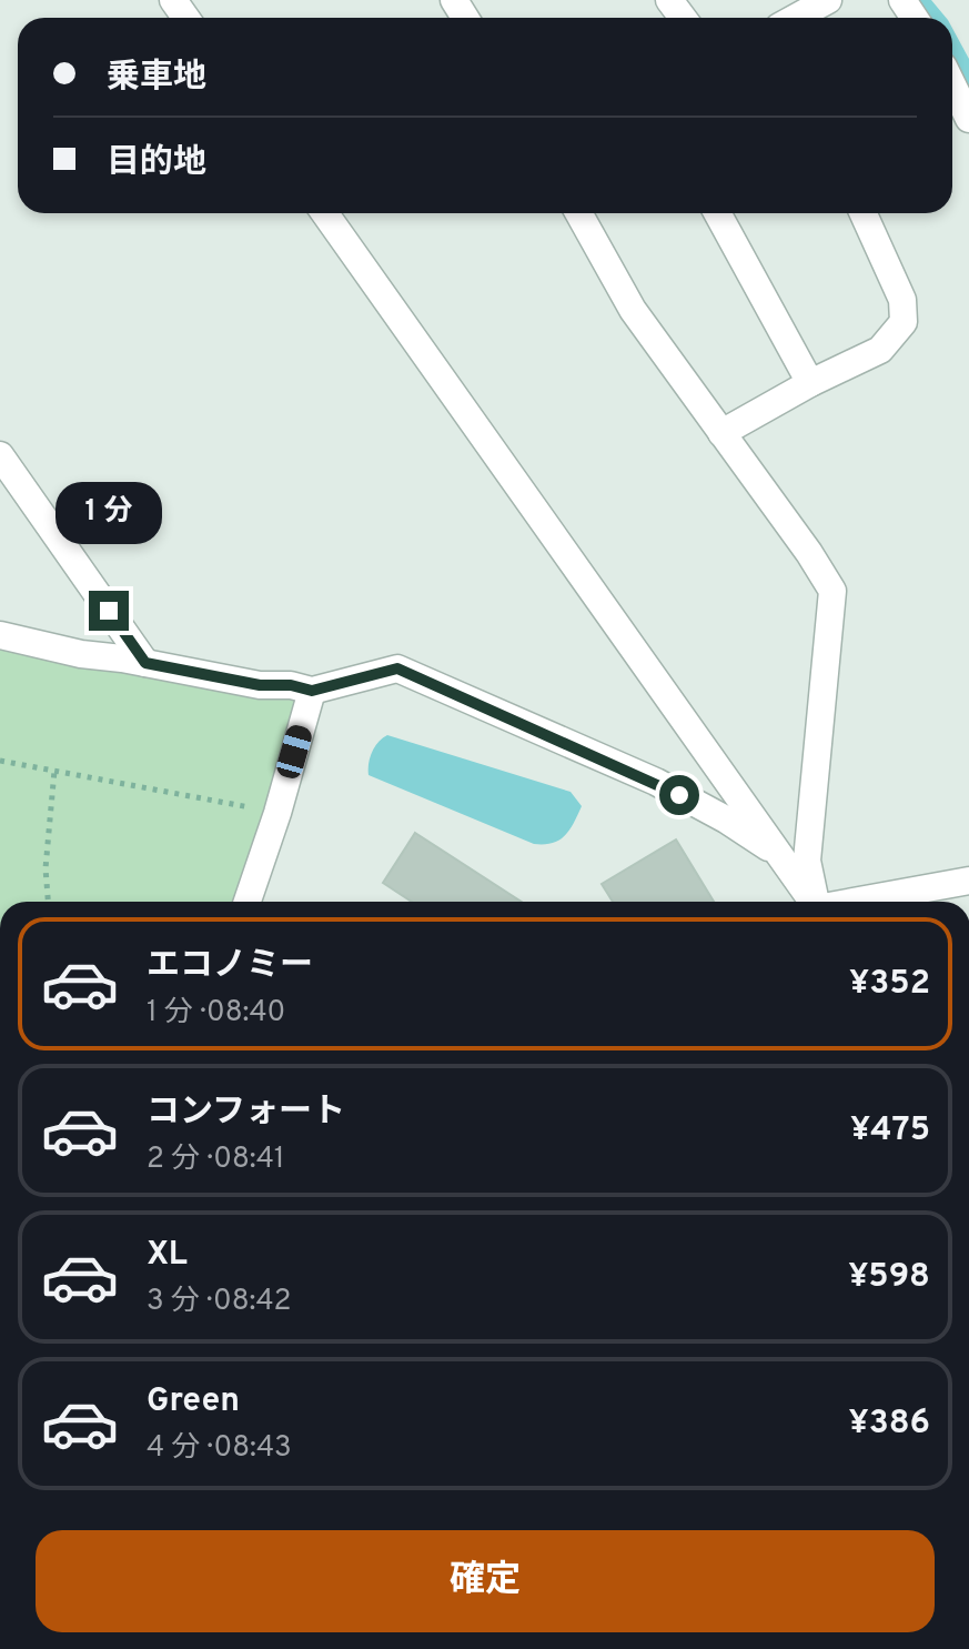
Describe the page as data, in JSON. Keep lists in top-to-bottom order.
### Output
{
  "page": {
    "banner": ["乗車地", "目的地"],
    "bubble": "1 分",
    "list": [
      {
        "name": "エコノミー",
        "note": "1 分 · 08:40",
        "value": "¥352"
      },
      {
        "name": "コンフォート",
        "note": "2 分 · 08:41",
        "value": "¥475"
      },
      {
        "name": "XL",
        "note": "3 分 · 08:42",
        "value": "¥598"
      },
      {
        "name": "Green",
        "note": "4 分 · 08:43",
        "value": "¥386"
      }
    ],
    "buttons": "確定"
  }
}
